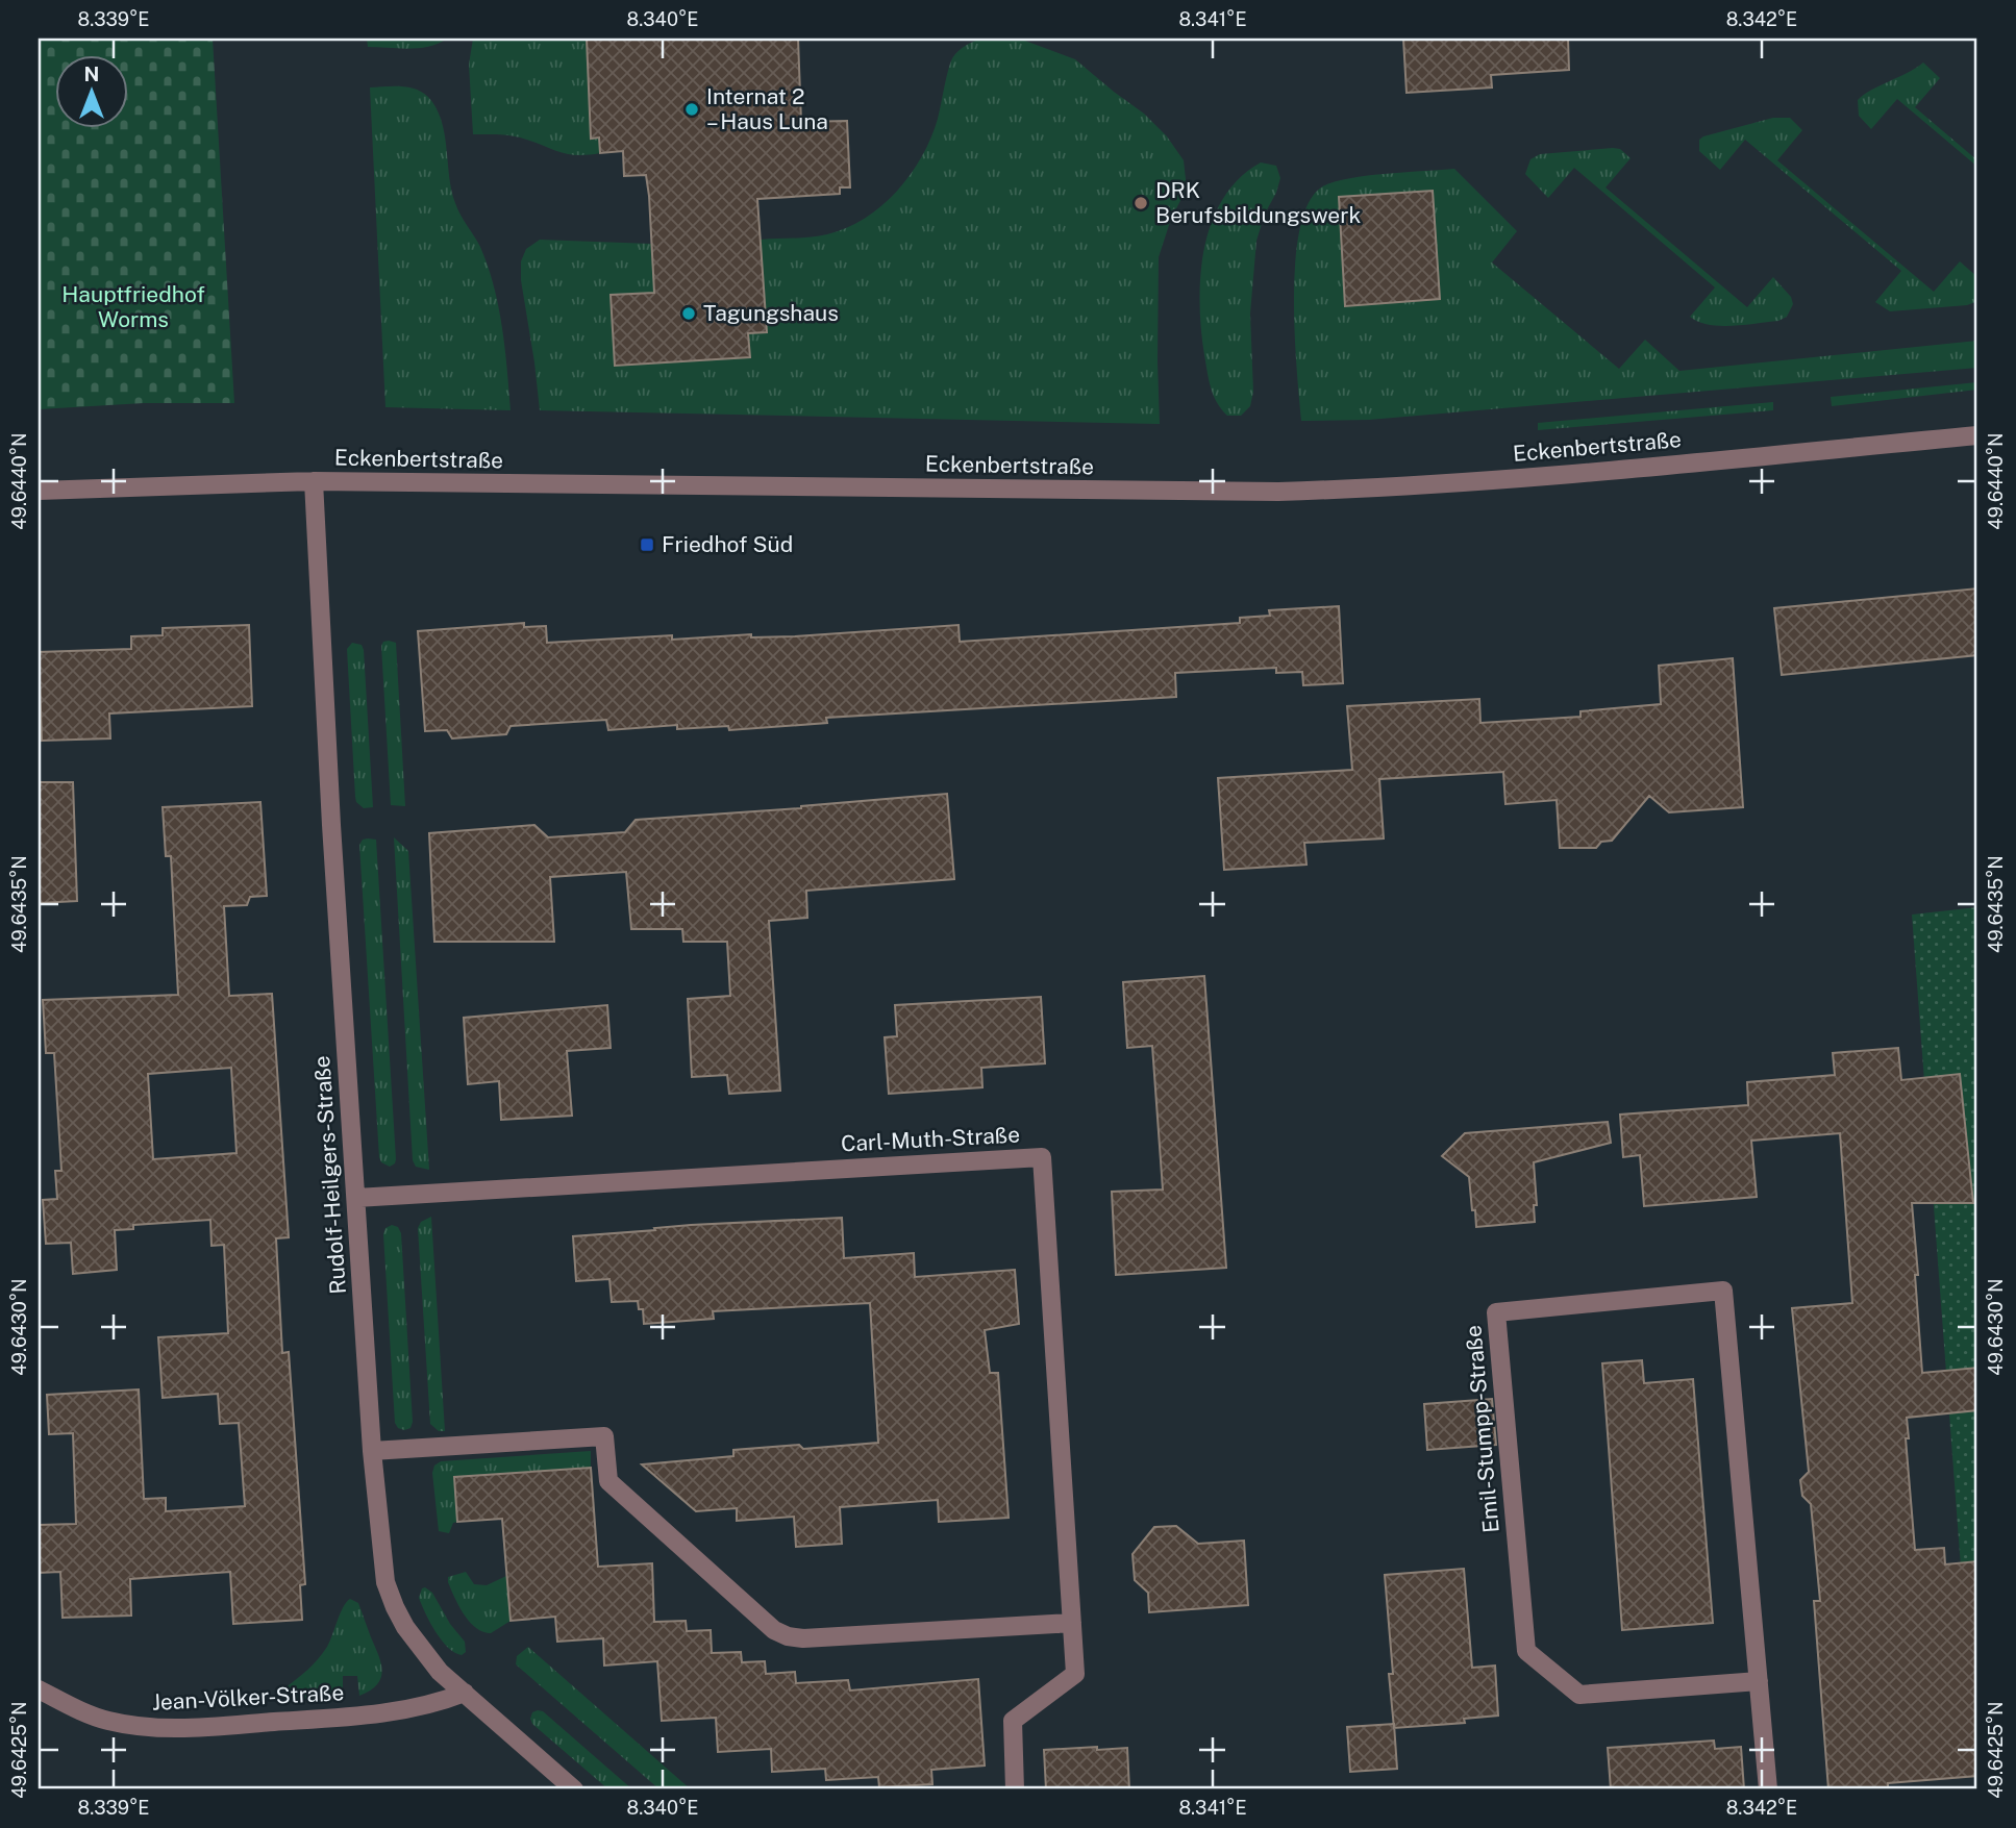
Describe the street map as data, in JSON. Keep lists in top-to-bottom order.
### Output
{
  "streets": {
    "street": [
      "Eckenbertstraße",
      "Carl-Muth-Straße",
      "Rudolf-Heilgers-Straße",
      "Emil-Stumpp-Straße",
      "Jean-Völker-Straße"
    ]
  },
  "crossings": [
    ["Eckenbertstraße", "Rudolf-Heilgers-Straße"],
    ["Carl-Muth-Straße", "Rudolf-Heilgers-Straße"],
    ["Rudolf-Heilgers-Straße", "Jean-Völker-Straße"]
  ],
  "parks": ["Hauptfriedhof Worms"],
  "places": {
    "other": ["Internat 2 – Haus Luna", "DRK Berufsbildungswerk", "Tagungshaus"],
    "transit": ["Friedhof Süd"]
  },
  "north": "top",
  "coordinates": [
    "8.339°E",
    "8.340°E",
    "8.341°E",
    "8.342°E",
    "49.6440°N",
    "49.6435°N",
    "49.6430°N",
    "49.6425°N"
  ]
}
